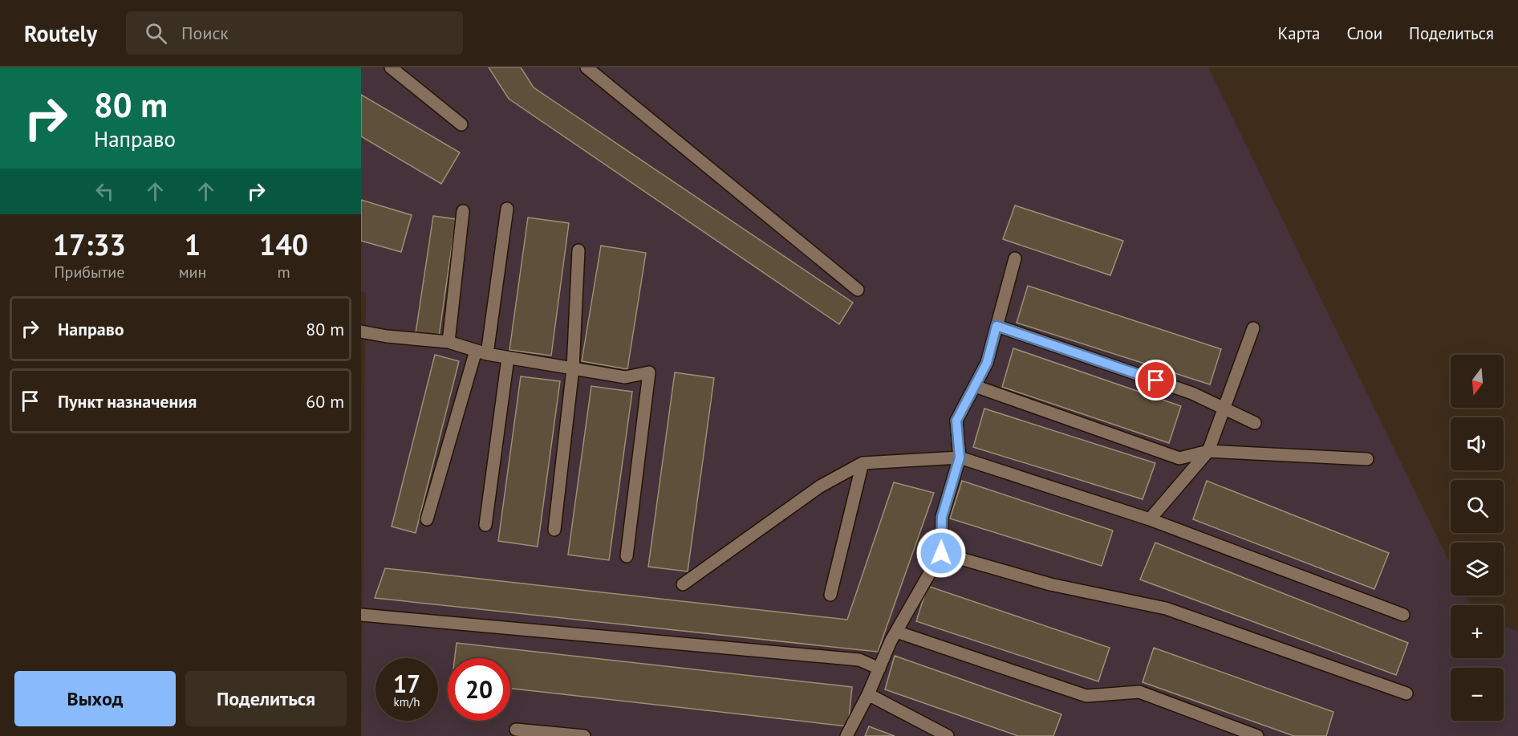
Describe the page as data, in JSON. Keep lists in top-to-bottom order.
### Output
{
  "north": "bottom",
  "page": {
    "header": "Routely",
    "search": "Поиск",
    "nav": ["Карта", "Слои", "Поделиться"],
    "turn": ["80 m", "Направо"],
    "eta": [
      "17:33",
      "Прибытие",
      "1",
      "мин",
      "140",
      "m"
    ],
    "list": [
      {
        "name": "Направо",
        "value": "80 m"
      },
      {
        "name": "Пункт назначения",
        "value": "60 m"
      }
    ],
    "map_buttons": ["+", "−"],
    "speed": "17 km/h",
    "limit": "20",
    "buttons": ["Выход", "Поделиться"]
  }
}
